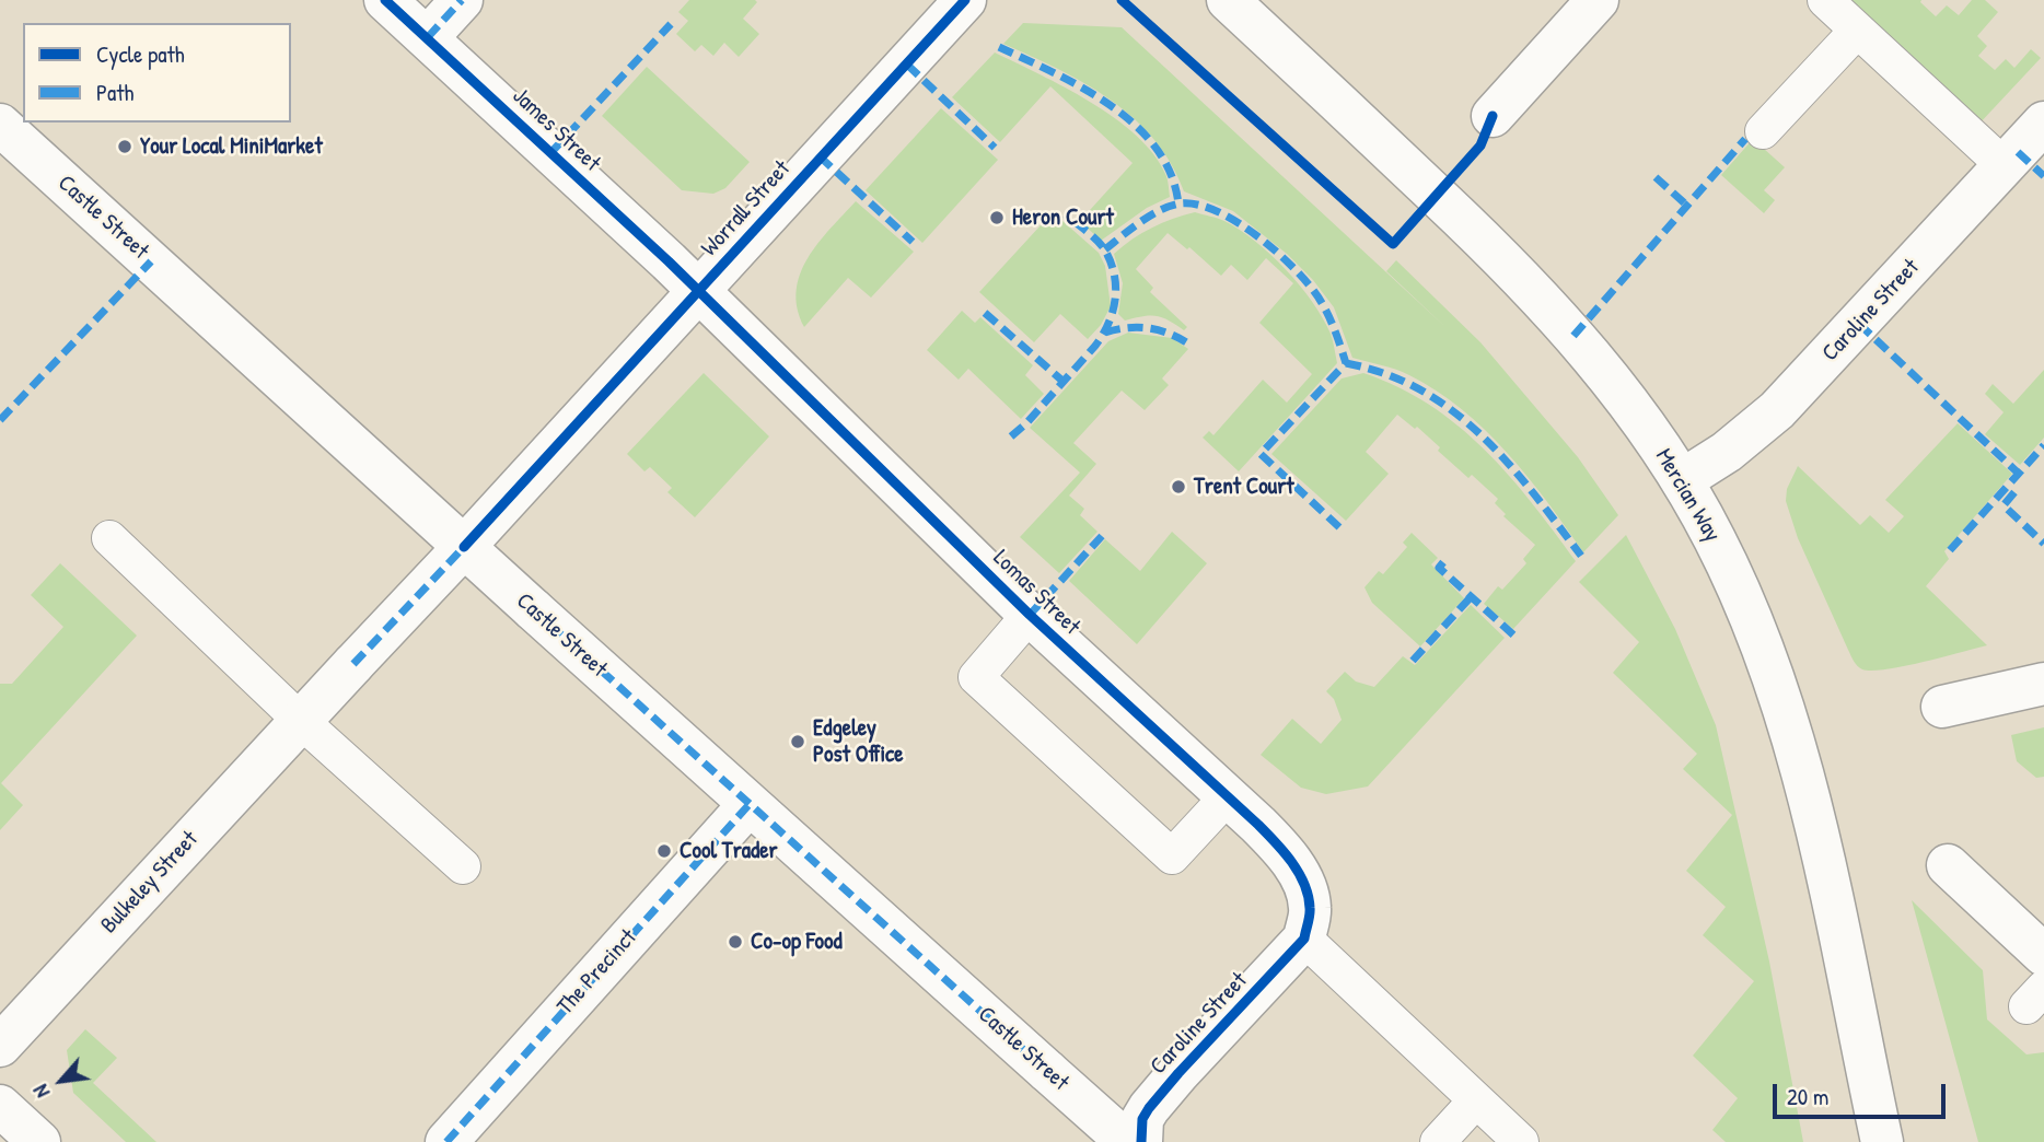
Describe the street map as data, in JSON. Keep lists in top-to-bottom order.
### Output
{
  "streets": {
    "street": [
      "James Street",
      "Worrall Street",
      "Castle Street",
      "Caroline Street",
      "Mercian Way",
      "Lomas Street",
      "Bulkeley Street",
      "The Precinct"
    ]
  },
  "crossings": [
    ["James Street", "Worrall Street"],
    ["James Street", "Lomas Street"],
    ["Worrall Street", "Castle Street"],
    ["Worrall Street", "Lomas Street"],
    ["Worrall Street", "Bulkeley Street"],
    ["Castle Street", "Bulkeley Street"],
    ["Castle Street", "The Precinct"],
    ["Caroline Street", "Mercian Way"],
    ["Caroline Street", "Lomas Street"]
  ],
  "places": [
    "Your Local MiniMarket",
    "Heron Court",
    "Trent Court",
    "Edgeley Post Office",
    "Cool Trader",
    "Co-op Food"
  ],
  "legend": ["Cycle path", "Path"],
  "scale_bar": "20 m",
  "north": "bottom left"
}
